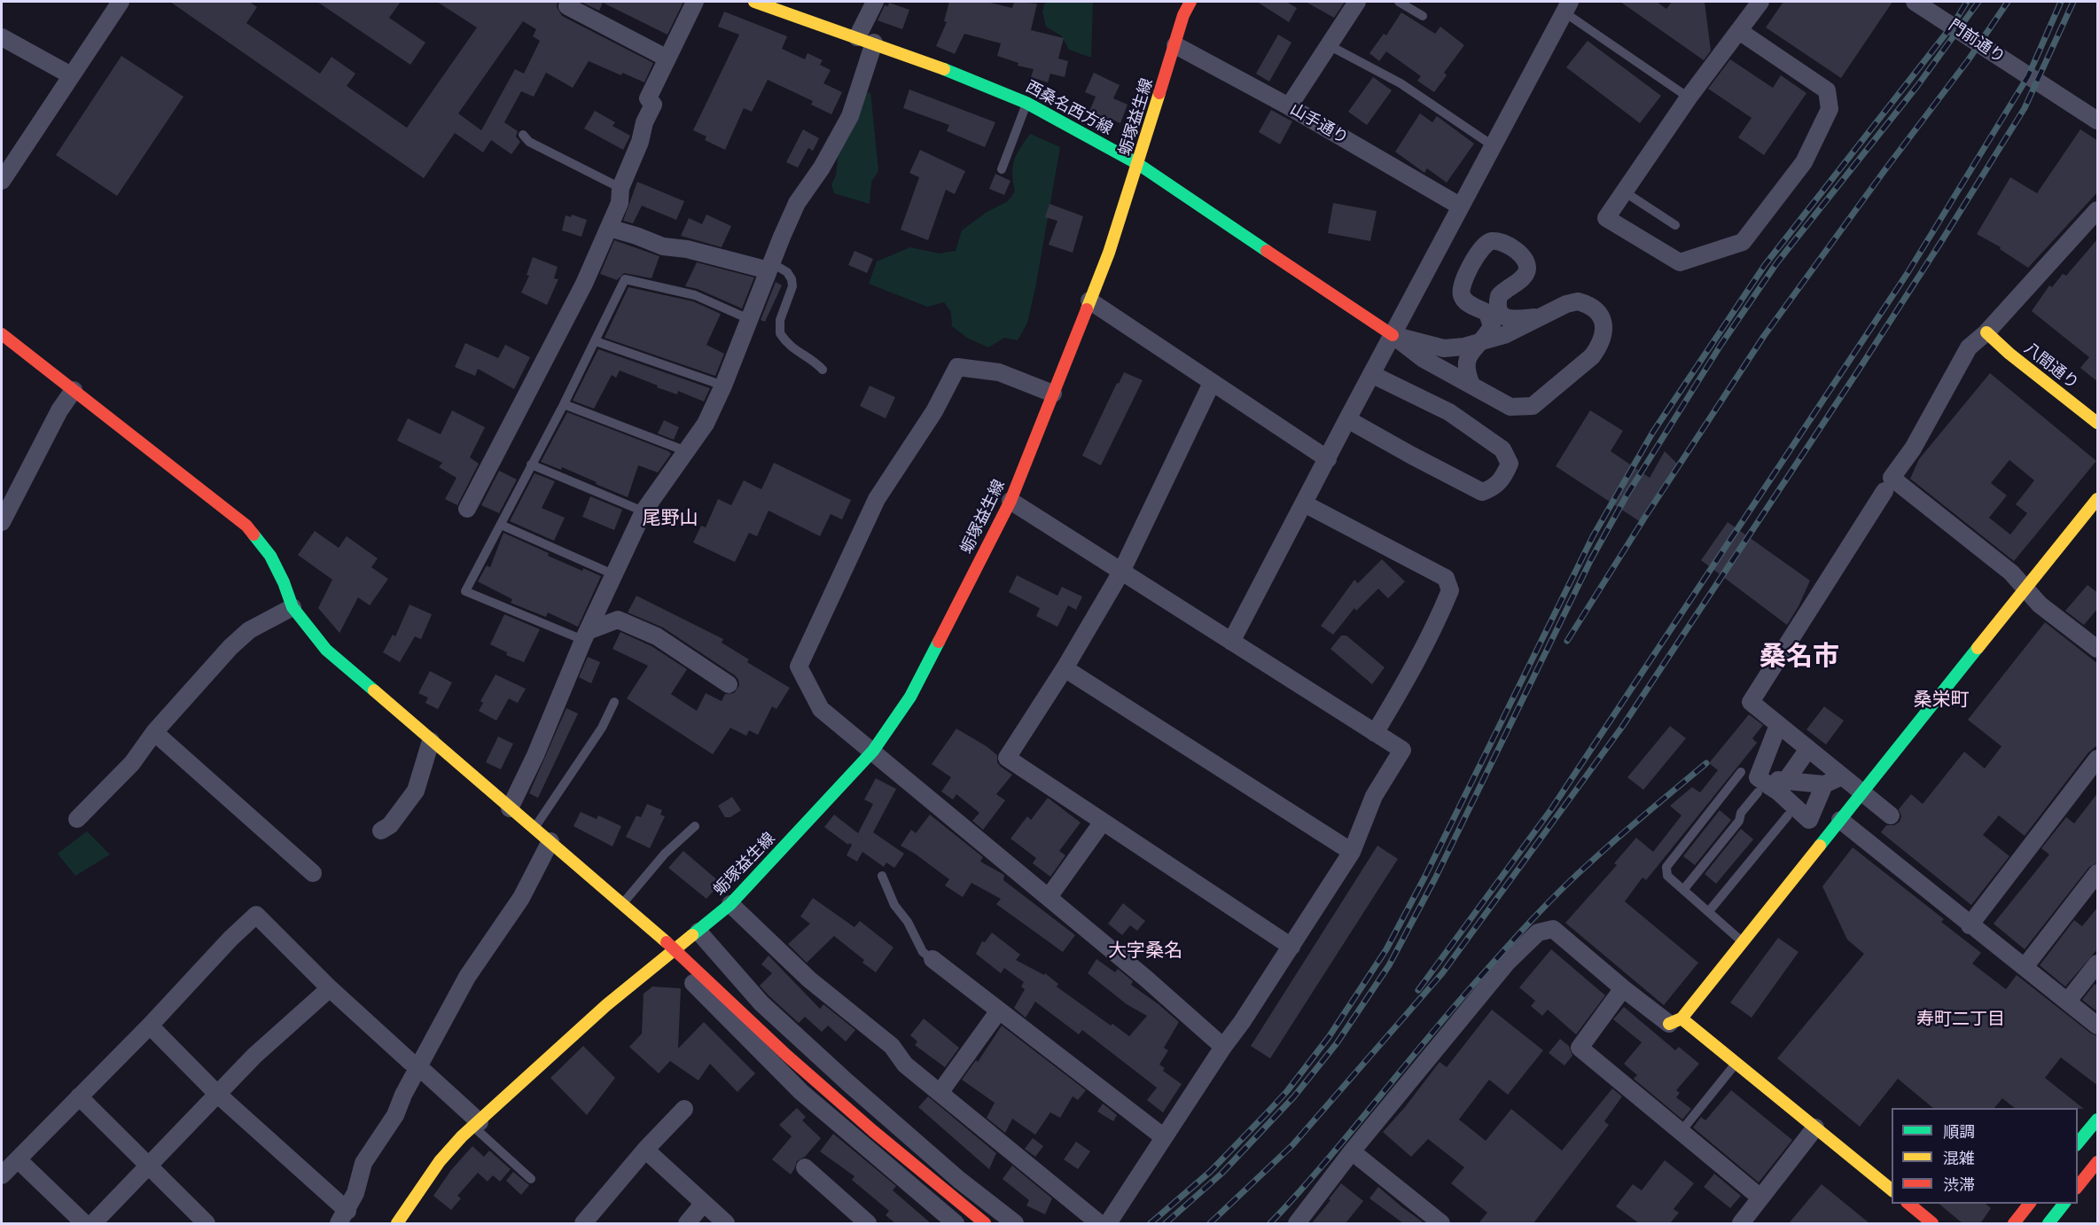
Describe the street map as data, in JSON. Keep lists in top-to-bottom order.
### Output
{
  "streets": {
    "main road": ["西桑名西方線", "蛎塚益生線", "八間通り"],
    "street": ["門前通り", "山手通り"]
  },
  "crossings": [
    ["西桑名西方線", "蛎塚益生線"],
    ["蛎塚益生線", "山手通り"]
  ],
  "districts": [
    "尾野山",
    "桑名市",
    "桑栄町",
    "大字桑名",
    "寿町二丁目"
  ],
  "legend": ["順調", "混雑", "渋滞"]
}
